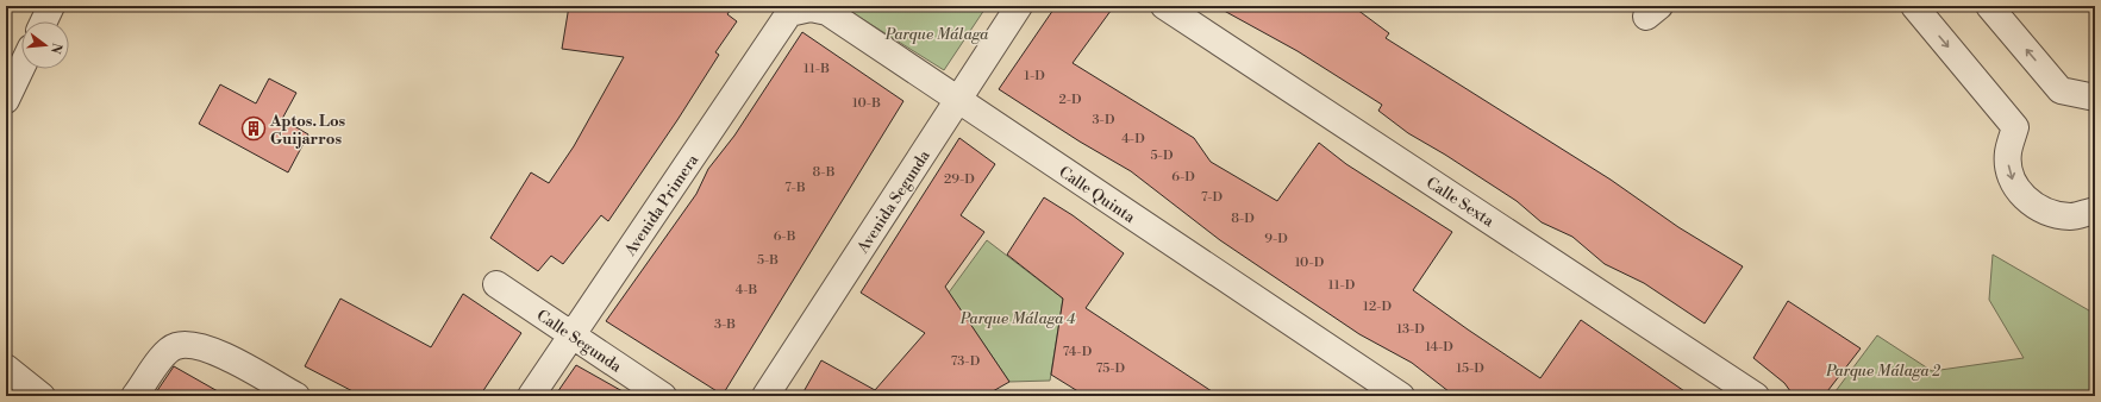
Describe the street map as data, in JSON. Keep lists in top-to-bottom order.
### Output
{
  "streets": {
    "street": [
      "Calle Quinta",
      "Avenida Segunda",
      "Calle Sexta",
      "Avenida Primera",
      "Calle Segunda"
    ]
  },
  "crossings": [
    ["Calle Quinta", "Avenida Segunda"],
    ["Calle Quinta", "Avenida Primera"],
    ["Avenida Primera", "Calle Segunda"]
  ],
  "parks": ["Parque Málaga", "Parque Málaga 4", "Parque Málaga 2"],
  "places": {
    "building": ["Aptos. Los Guijarros"]
  },
  "house_numbers": [
    "11-B",
    "1-D",
    "2-D",
    "10-B",
    "3-D",
    "4-D",
    "5-D",
    "8-B",
    "6-D",
    "29-D",
    "7-B",
    "7-D",
    "8-D",
    "6-B",
    "9-D",
    "5-B",
    "10-D",
    "11-D",
    "4-B",
    "12-D",
    "3-B",
    "13-D",
    "14-D",
    "74-D",
    "73-D",
    "75-D",
    "15-D"
  ],
  "north": "right"
}
